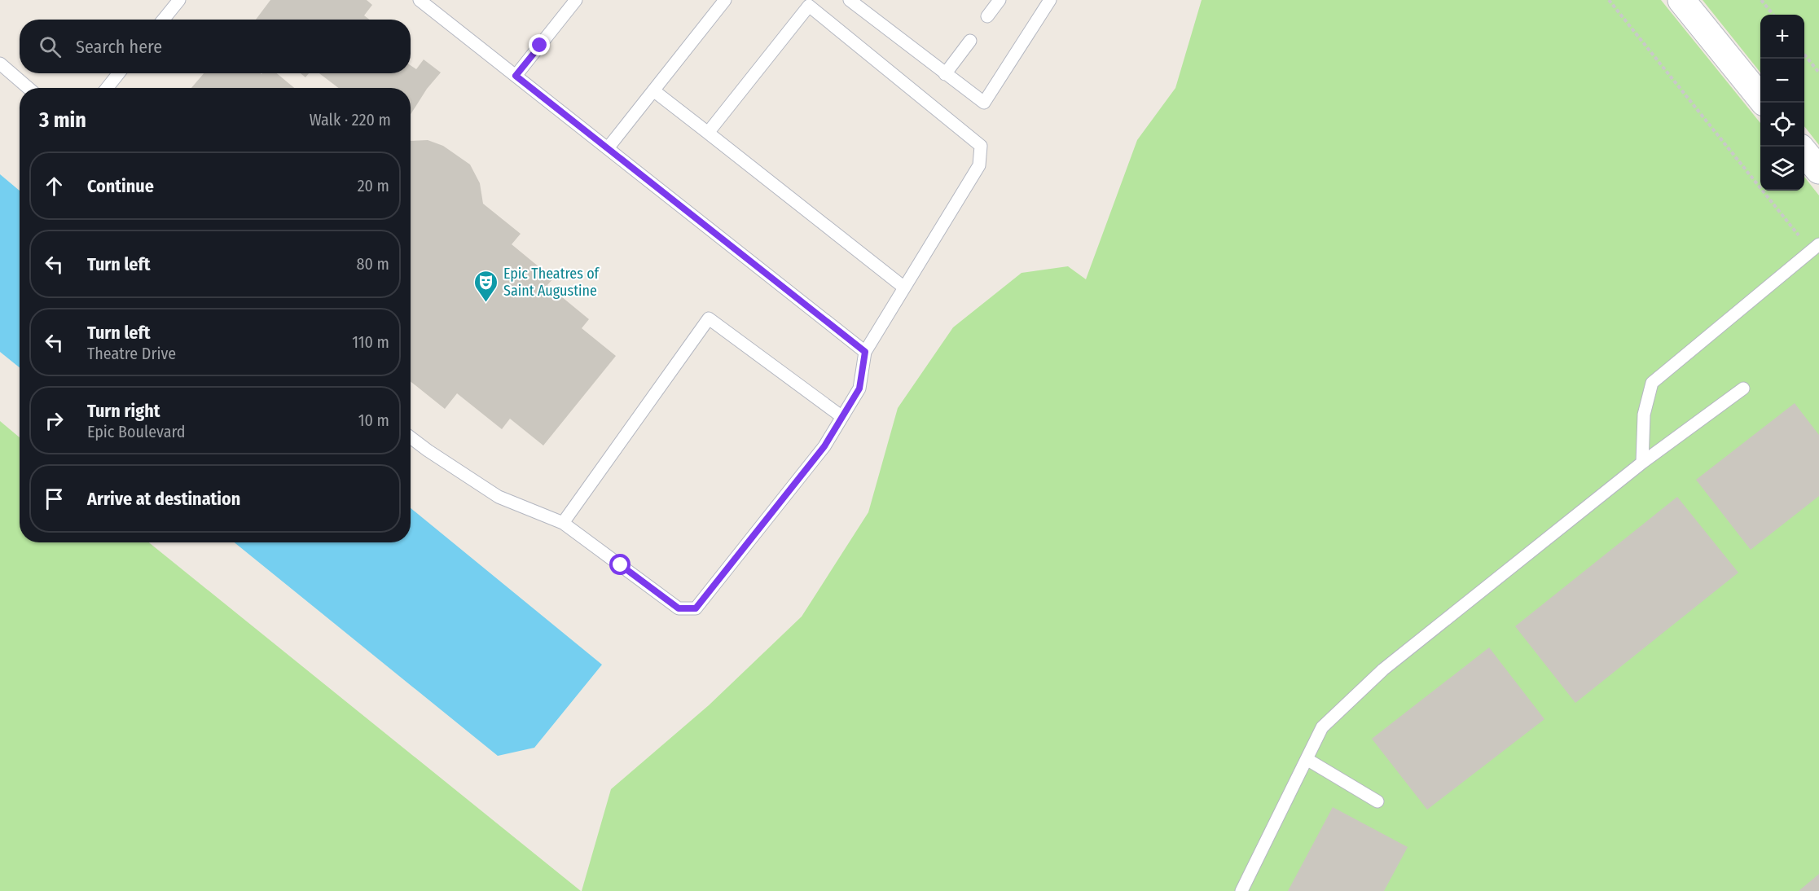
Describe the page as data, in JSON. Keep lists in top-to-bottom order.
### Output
{
  "places": {
    "theatre": ["Epic Theatres of Saint Augustine"]
  },
  "page": {
    "map_buttons": ["+", "−"],
    "search": "Search here",
    "heading": ["3 min", "Walk · 220 m"],
    "list": [
      ["Continue", "20 m"],
      ["Turn left", "80 m"],
      ["Turn left", "Theatre Drive", "110 m"],
      ["Turn right", "Epic Boulevard", "10 m"],
      "Arrive at destination"
    ]
  }
}
